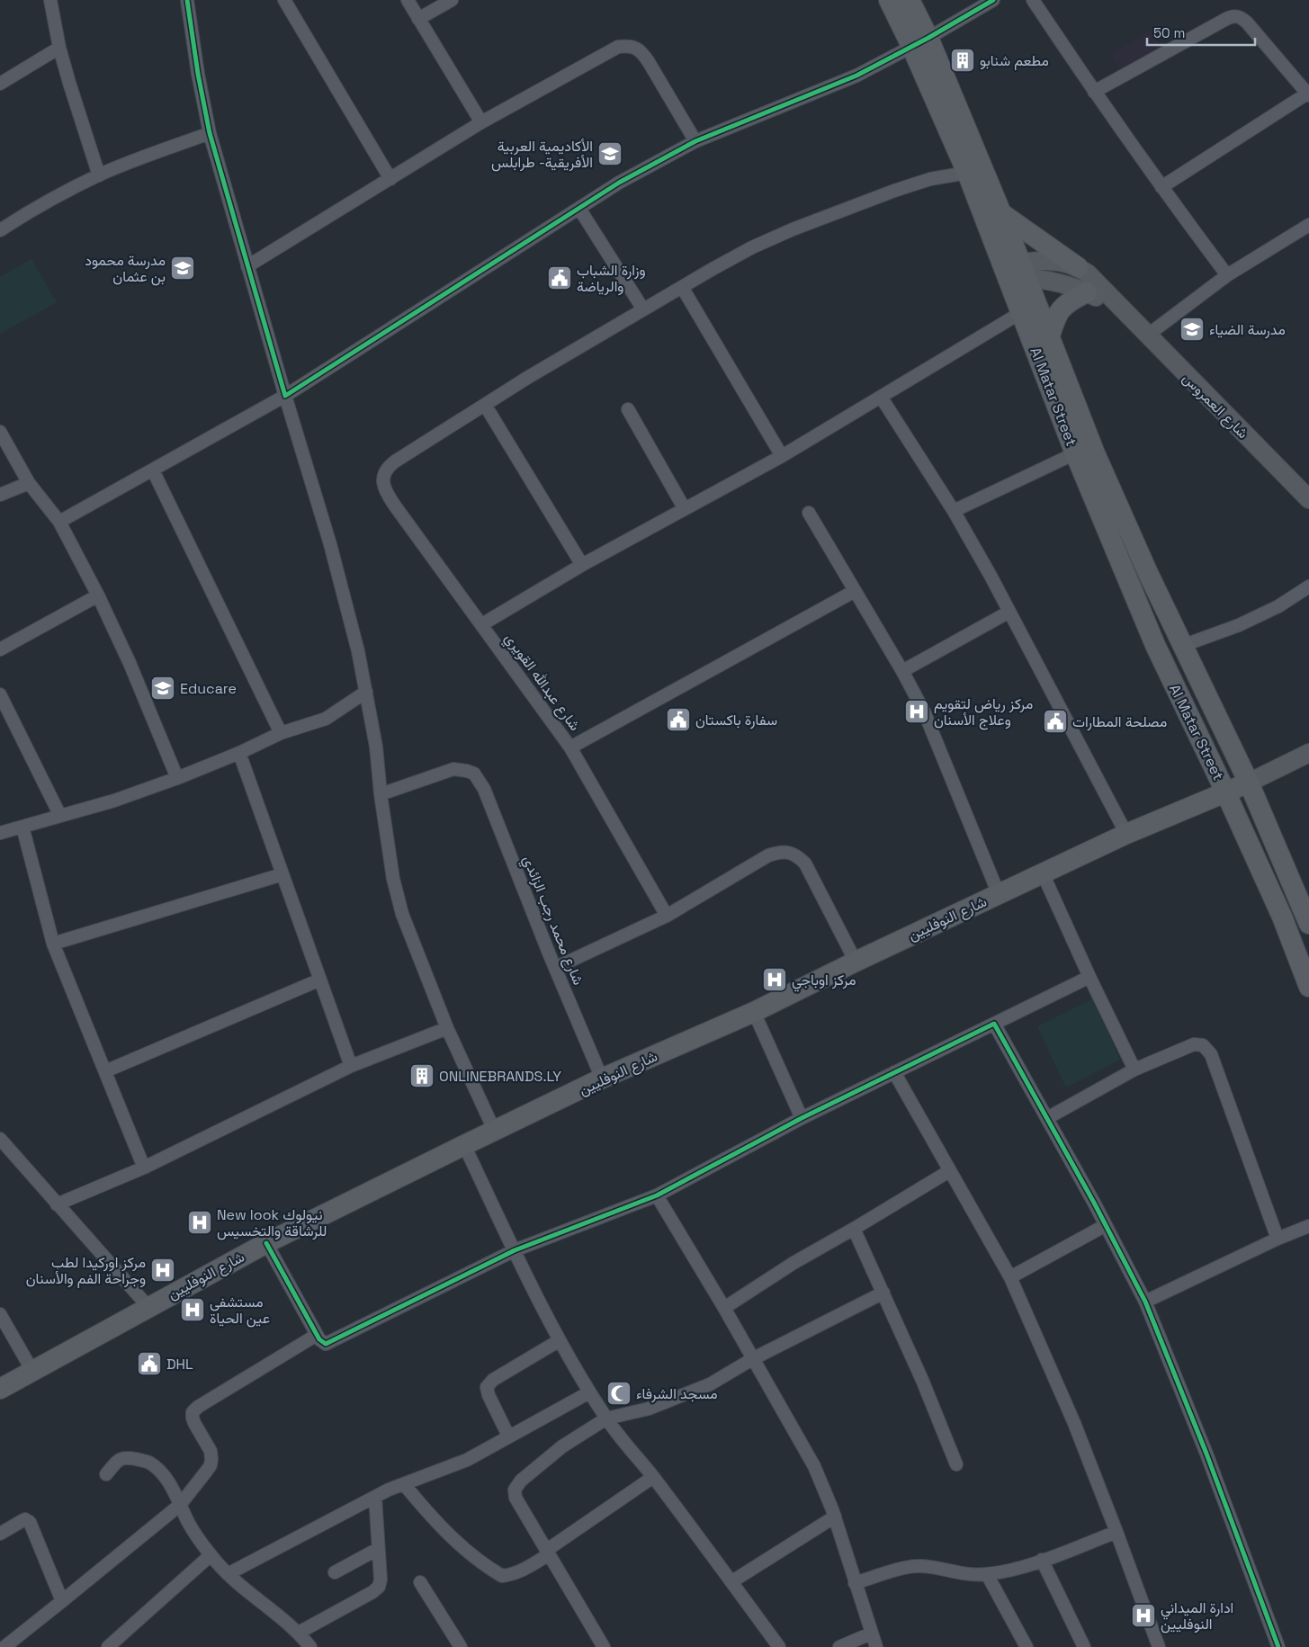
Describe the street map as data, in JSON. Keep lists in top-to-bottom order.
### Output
{
  "streets": {
    "main road": ["Al Matar Street", "شارع النوفليين"],
    "street": ["شارع العمروس", "شارع عبدالله القويري", "شارع محمد رجب الزائدي"]
  },
  "crossings": [
    ["Al Matar Street", "شارع العمروس"],
    ["Al Matar Street", "شارع النوفليين"],
    ["شارع النوفليين", "شارع محمد رجب الزائدي"]
  ],
  "places": {
    "building": ["مطعم شنابو", "ONLINEBRANDS.LY"],
    "school or university": [
      "الأكاديمية العربية الأفريقية- طرابلس",
      "مدرسة محمود بن عثمان",
      "مدرسة الضياء",
      "Educare"
    ],
    "public building": [
      "وزارة الشباب والرياضة",
      "سفارة باكستان",
      "مصلحة المطارات",
      "DHL"
    ],
    "hospital": [
      "مركز رياض لتقويم وعلاج الأسنان",
      "مركز اوباجي",
      "New look نيولوك للرشاقة والتخسيس",
      "مركز اوركيدا لطب وجراحة الفم والأسنان",
      "مستشفى عين الحياة",
      "ادارة الميداني النوفليين"
    ],
    "mosque": ["مسجد الشرفاء"]
  },
  "scale_bar": "50 m"
}
